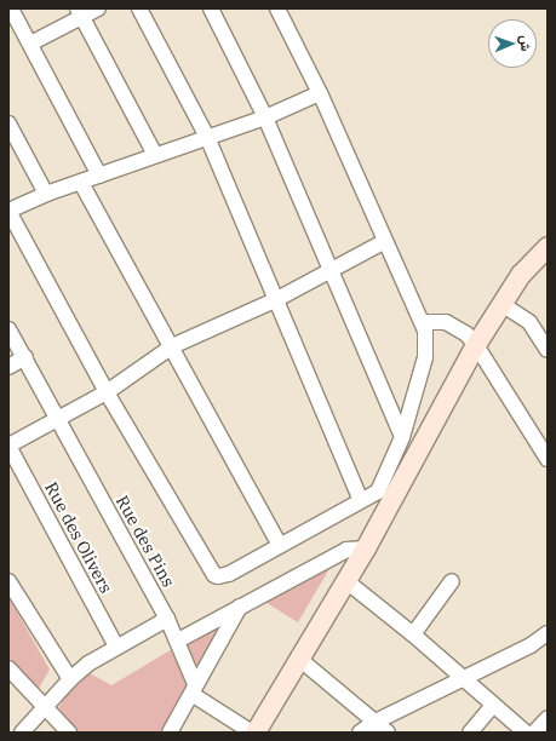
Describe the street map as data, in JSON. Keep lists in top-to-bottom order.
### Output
{
  "streets": {
    "street": ["Rue des Olivers", "Rue des Pins"]
  },
  "north": "right"
}
